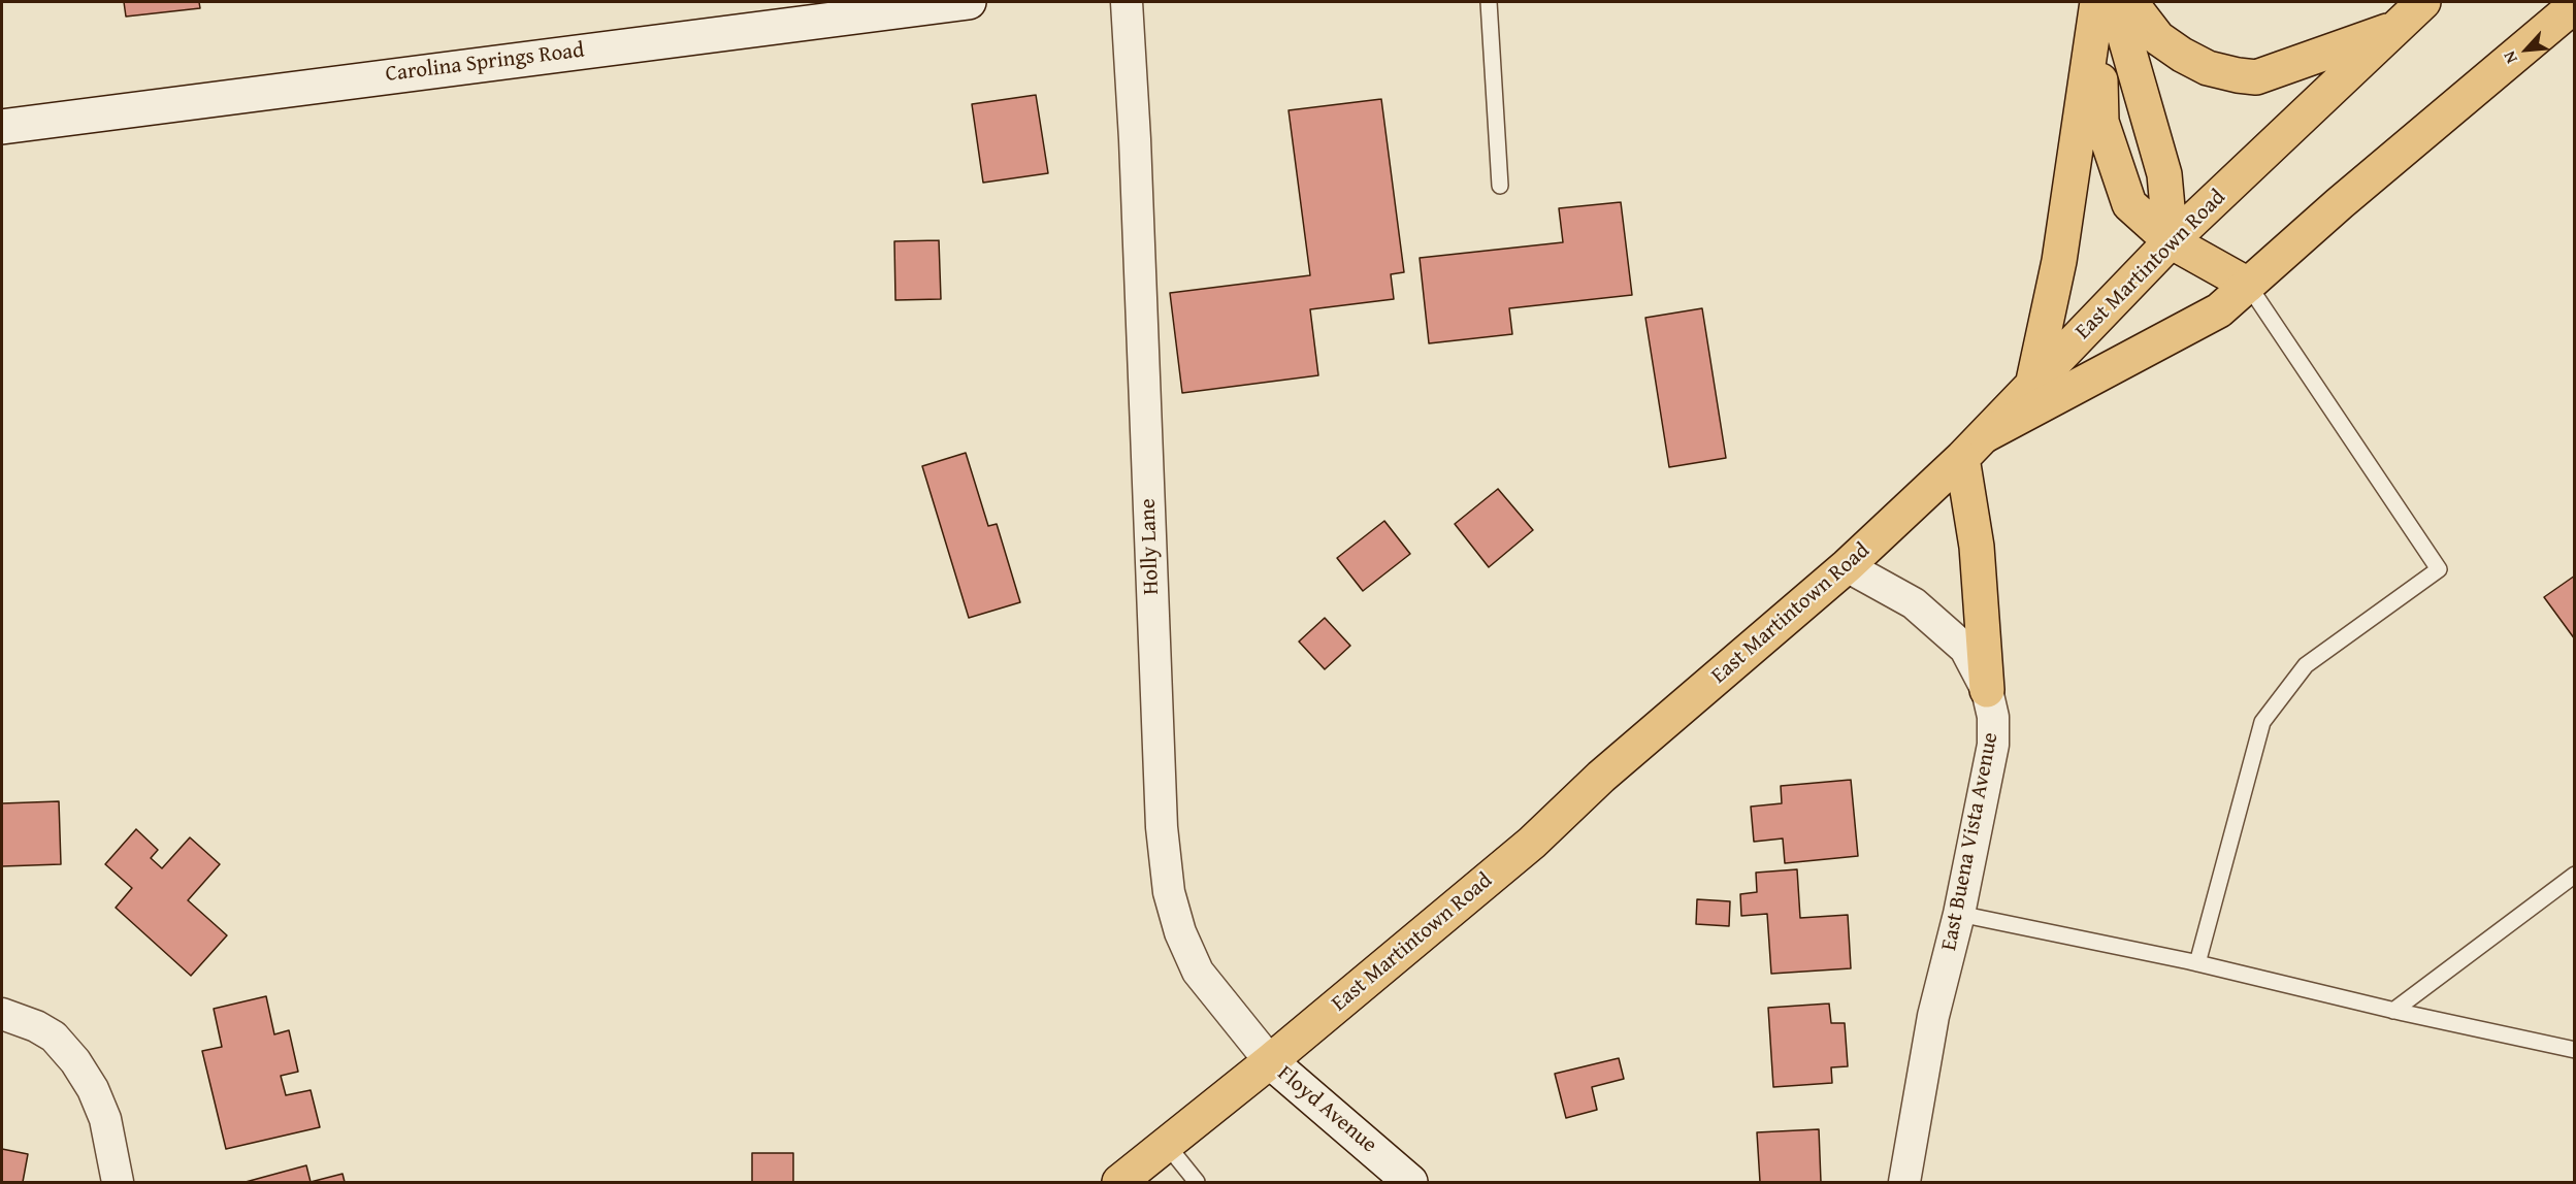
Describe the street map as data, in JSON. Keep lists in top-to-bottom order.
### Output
{
  "streets": {
    "main road": ["East Martintown Road"],
    "street": [
      "Carolina Springs Road",
      "Holly Lane",
      "East Buena Vista Avenue",
      "Floyd Avenue"
    ]
  },
  "crossings": [
    ["East Martintown Road", "Holly Lane"],
    ["East Martintown Road", "East Buena Vista Avenue"],
    ["East Martintown Road", "Floyd Avenue"],
    ["Holly Lane", "Floyd Avenue"]
  ],
  "north": "bottom left"
}
